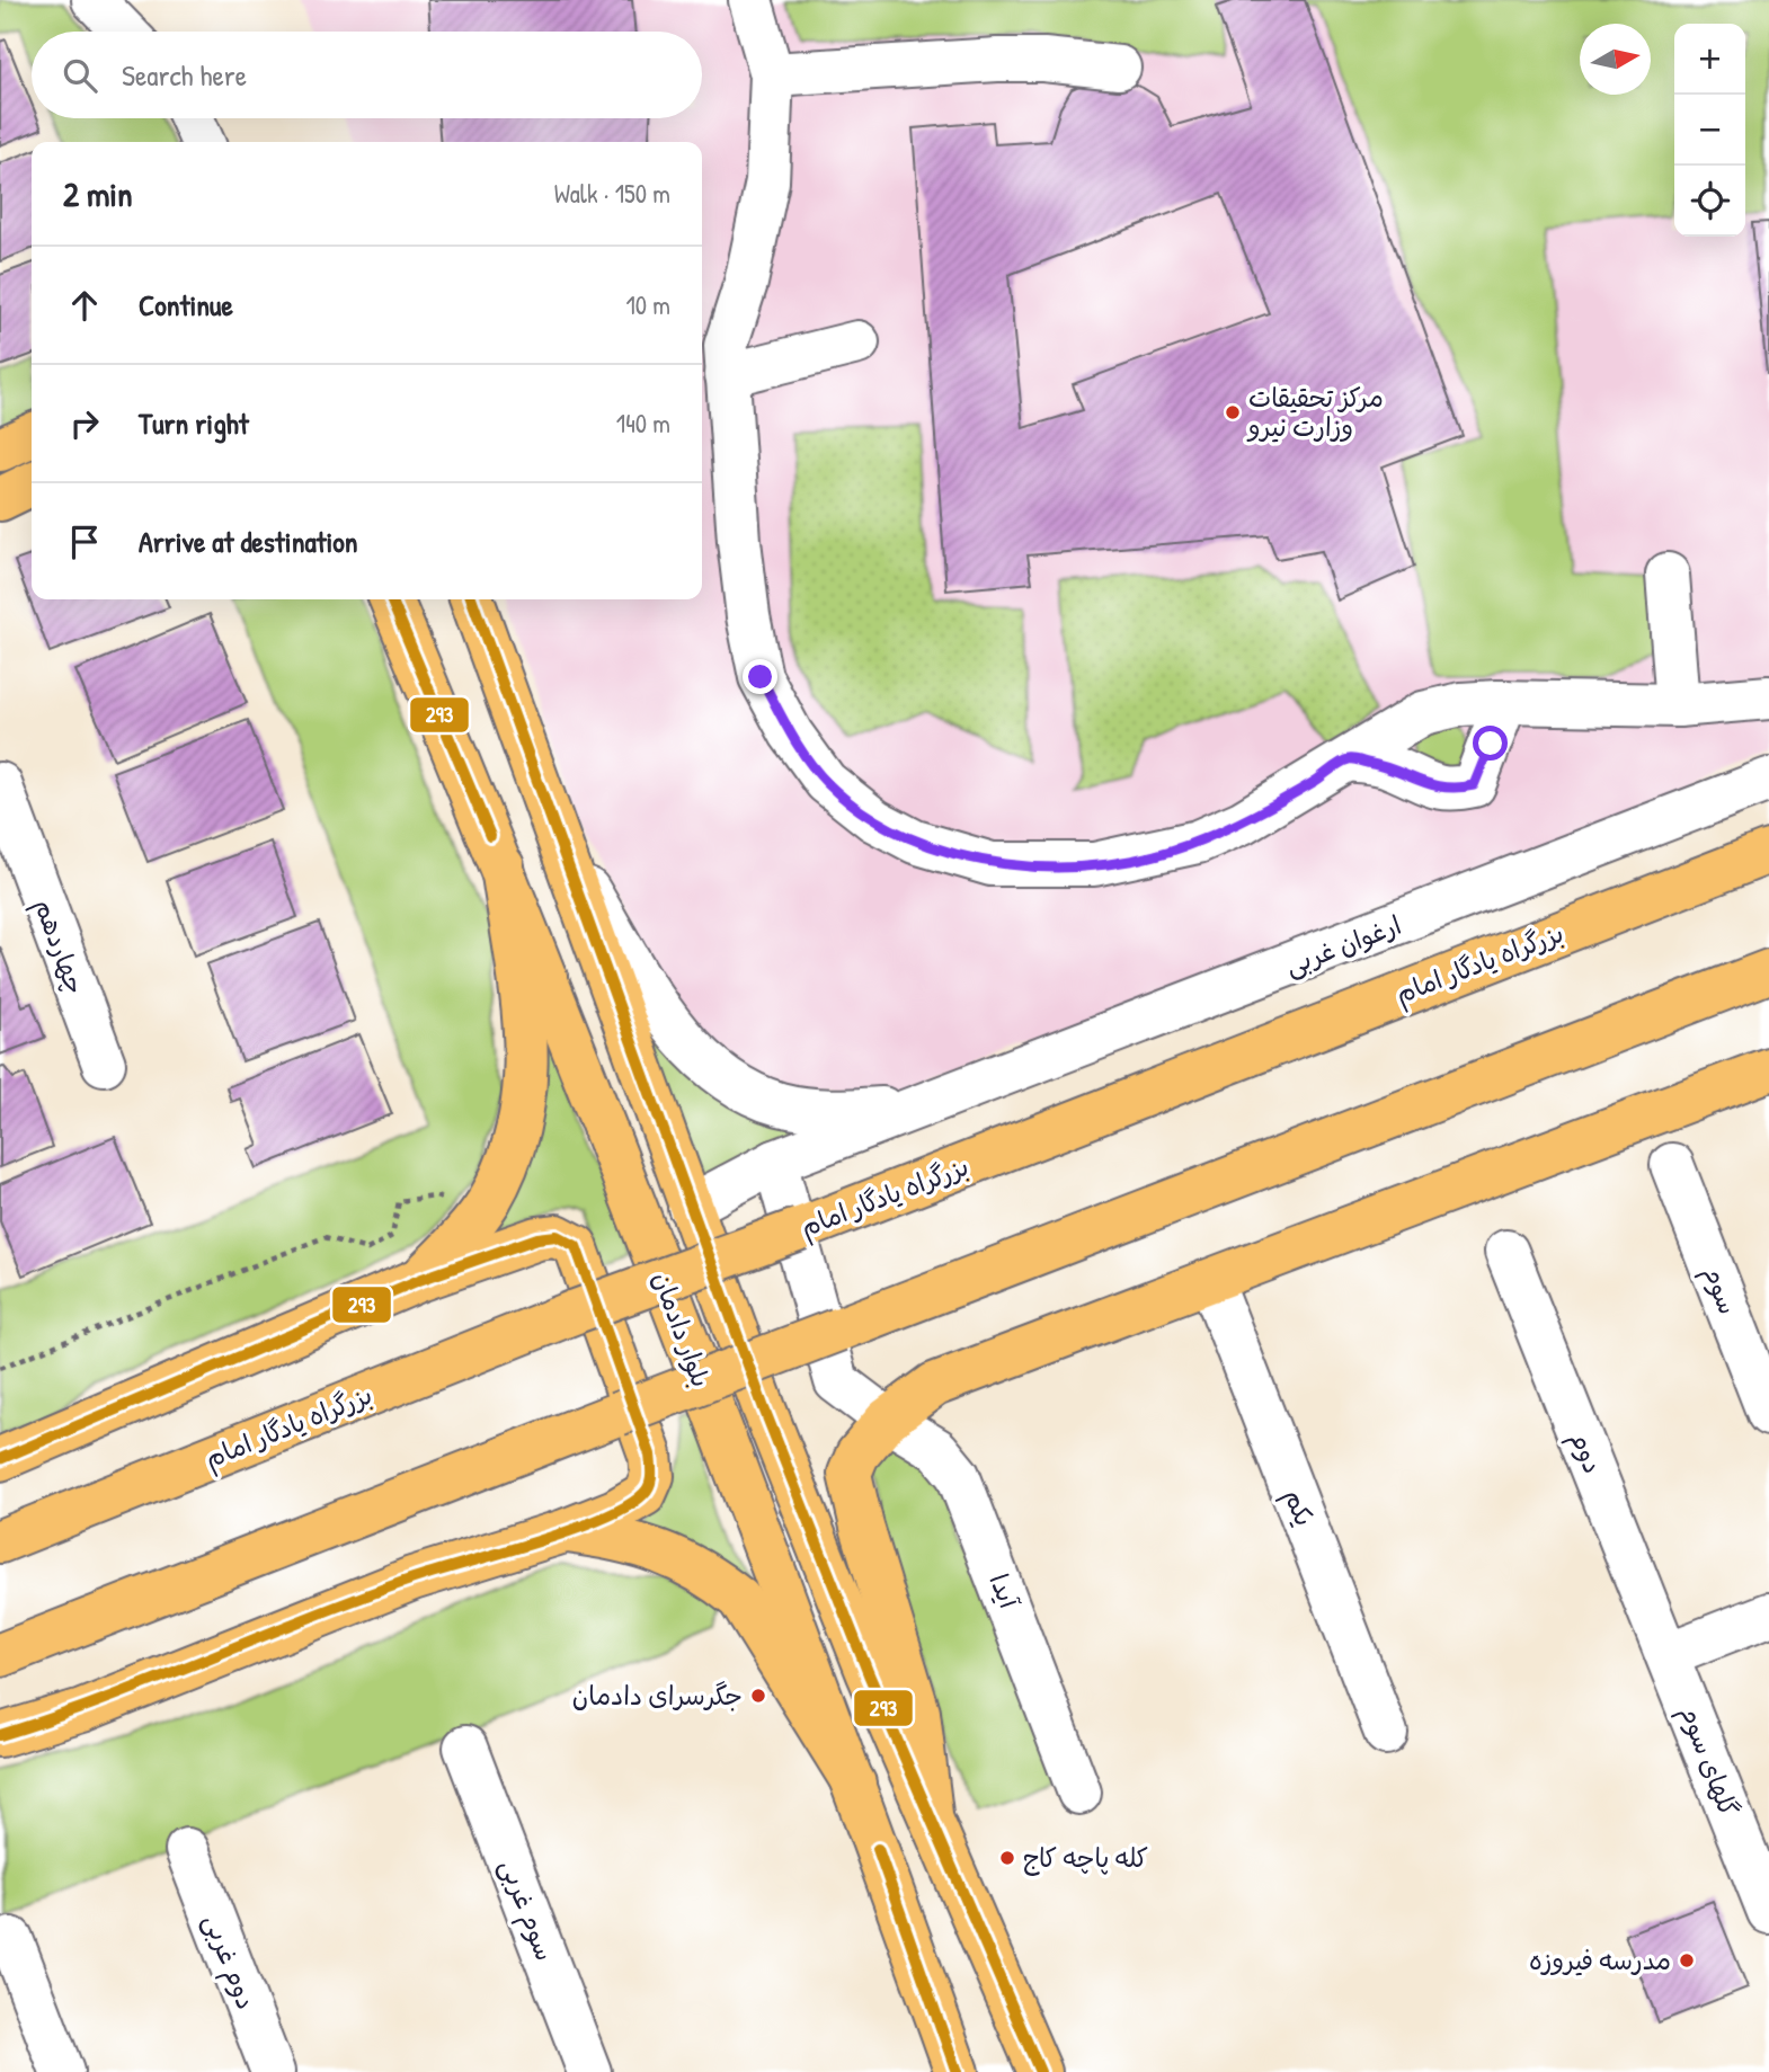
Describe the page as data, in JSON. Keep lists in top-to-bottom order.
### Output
{
  "streets": {
    "main road": ["بزرگراه یادگار امام", "بلوار دادمان"],
    "street": [
      "ارغوان غربی",
      "چهاردهم",
      "سوم",
      "دوم",
      "یکم",
      "آیدا",
      "گلهای سوم",
      "سوم غربی",
      "دوم غربی"
    ]
  },
  "crossings": [
    ["ارغوان غربی", "بلوار دادمان"],
    ["ارغوان غربی", "آیدا"],
    ["دوم", "گلهای سوم"]
  ],
  "places": [
    "مرکز تحقیقات وزارت نیرو",
    "جگرسرای دادمان",
    "کله پاچه کاج",
    "مدرسه فیروزه"
  ],
  "lines": ["transit line 293"],
  "north": "right",
  "page": {
    "map_buttons": ["+", "−"],
    "search": "Search here",
    "heading": ["2 min", "Walk · 150 m"],
    "list": [
      ["Continue", "10 m"],
      ["Turn right", "140 m"],
      "Arrive at destination"
    ]
  }
}
